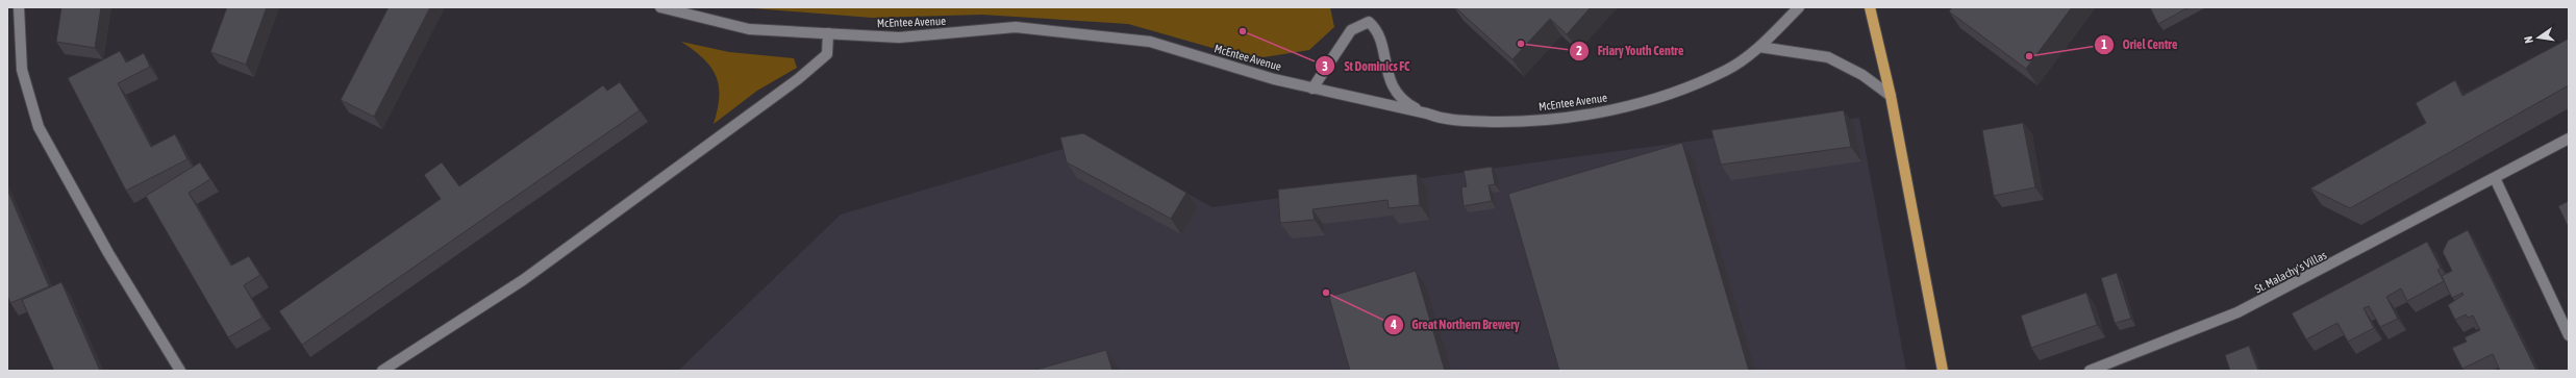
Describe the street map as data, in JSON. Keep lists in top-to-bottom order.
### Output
{
  "streets": {
    "street": ["McEntee Avenue", "St. Malachy's Villas"]
  },
  "places": [
    "St Dominics FC",
    "Friary Youth Centre",
    "Oriel Centre",
    "Great Northern Brewery"
  ],
  "north": "left"
}
